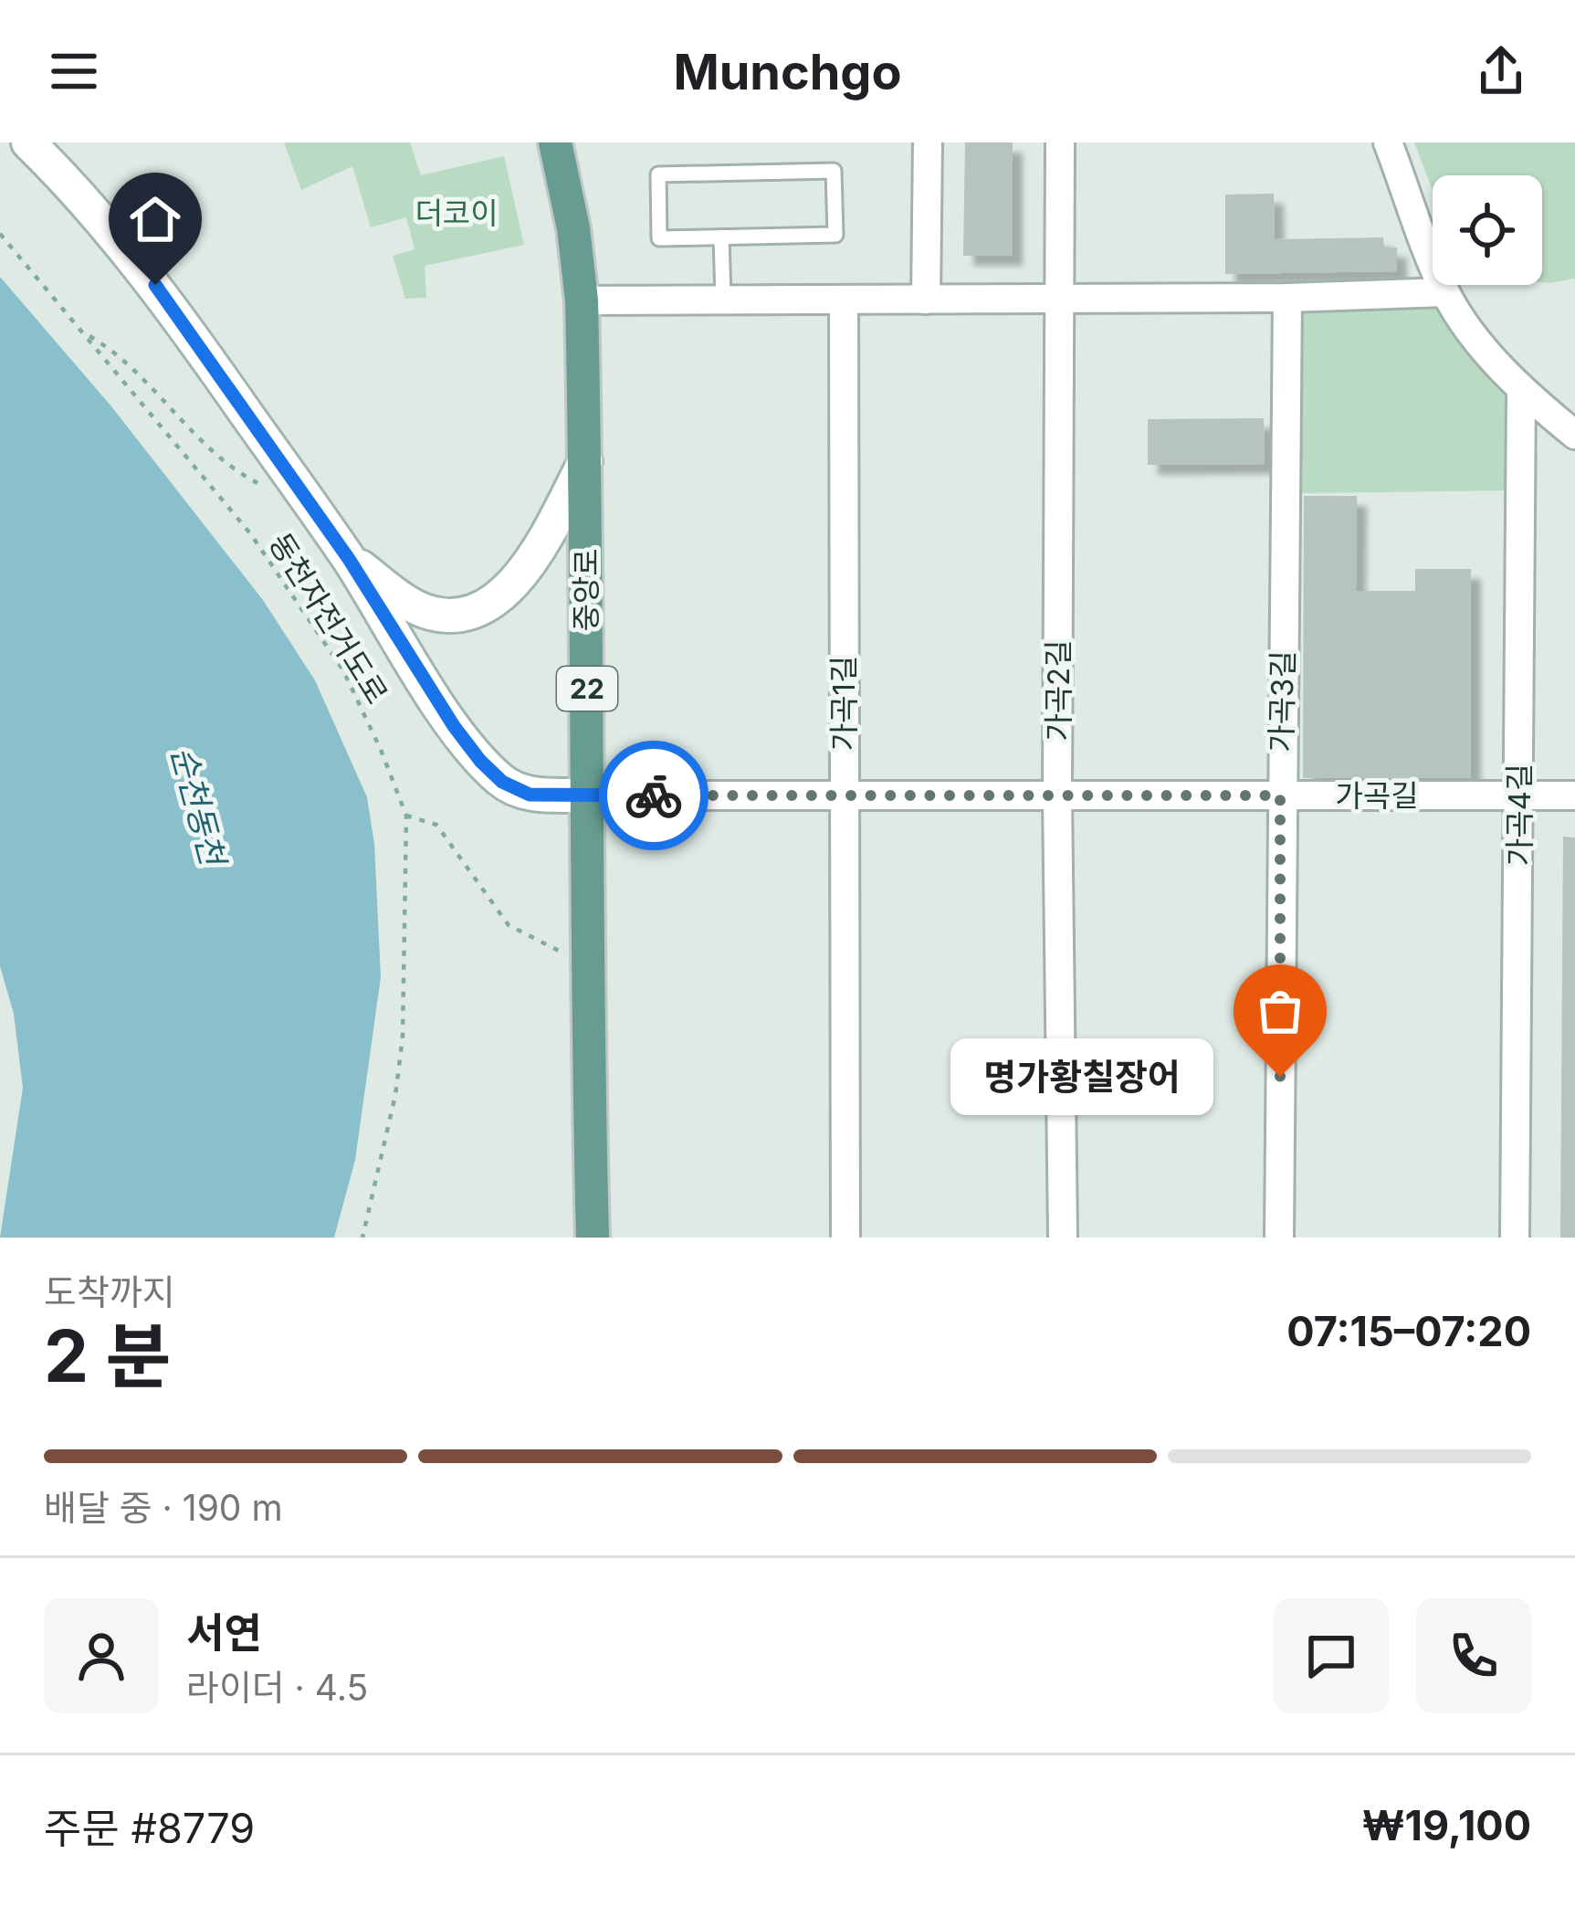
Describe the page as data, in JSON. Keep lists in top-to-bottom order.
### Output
{
  "streets": {
    "main road": ["중앙로", "22"],
    "street": [
      "가곡2길",
      "가곡3길",
      "가곡1길",
      "가곡길",
      "가곡4길"
    ],
    "path": ["동천자전거도로"]
  },
  "crossings": [
    ["중앙로", "가곡길"],
    ["가곡2길", "가곡길"],
    ["가곡3길", "가곡길"],
    ["가곡1길", "가곡길"],
    ["가곡길", "가곡4길"]
  ],
  "water": ["순천동천"],
  "parks": ["더코이"],
  "places": ["명가황칠장어"],
  "page": {
    "header": "Munchgo",
    "bubble": "명가황칠장어",
    "heading": ["2 분", "도착까지", "07:15–07:20"],
    "panel": [
      "서연",
      "라이더 · 4.5",
      "주문 #8779",
      "₩19,100"
    ],
    "bar": "배달 중 · 190 m"
  }
}
